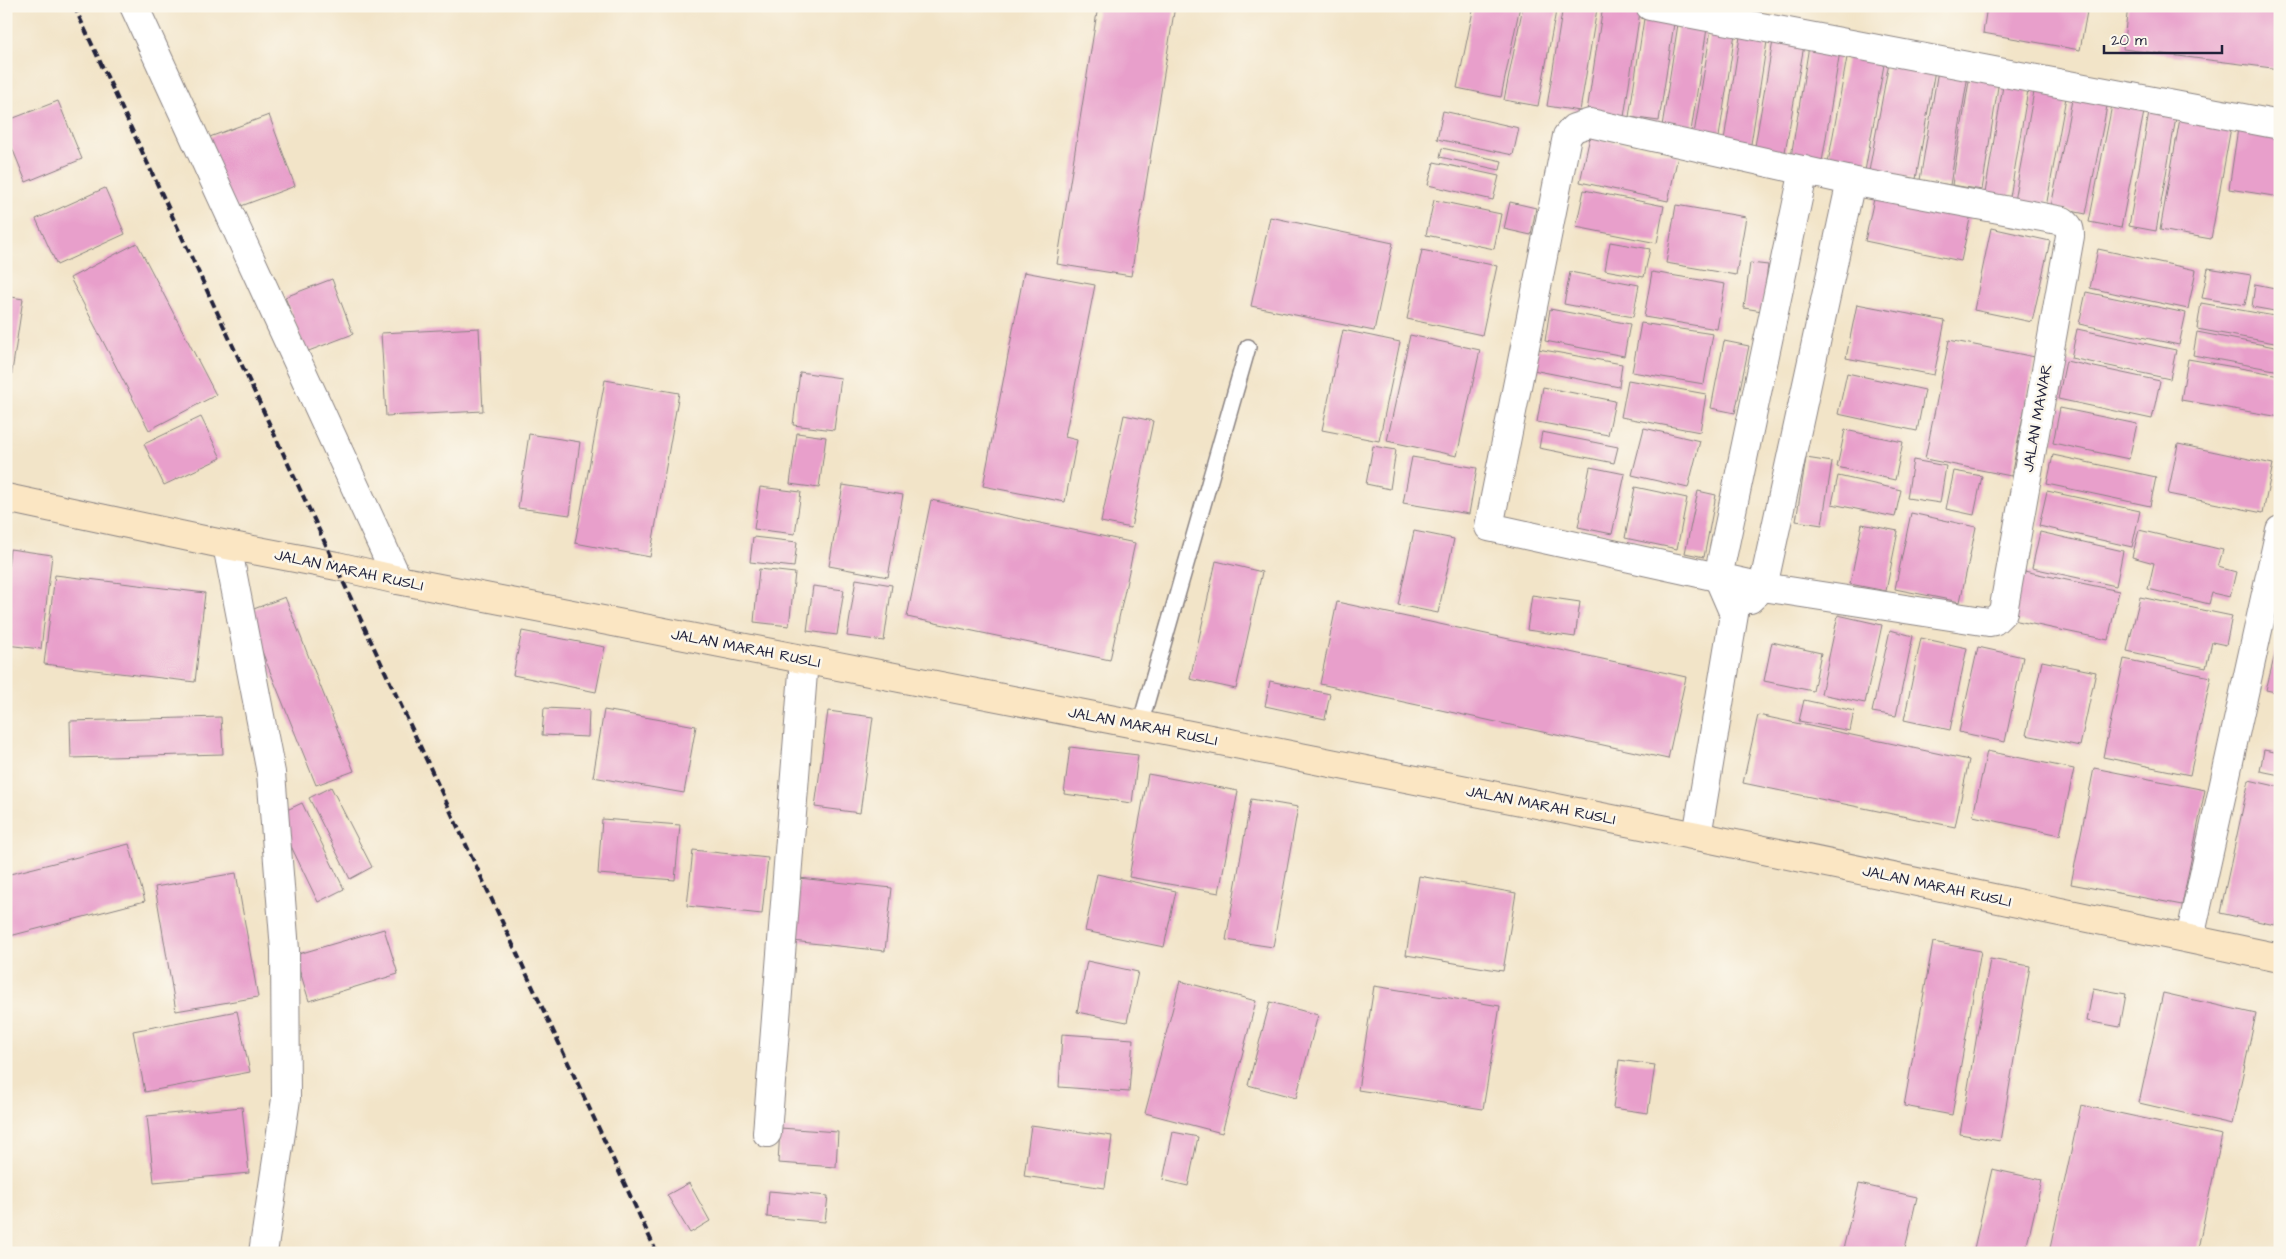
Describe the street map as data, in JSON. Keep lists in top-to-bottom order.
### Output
{
  "streets": {
    "main road": ["JALAN MARAH RUSLI"],
    "street": ["JALAN MAWAR"]
  },
  "scale_bar": "20 m"
}
